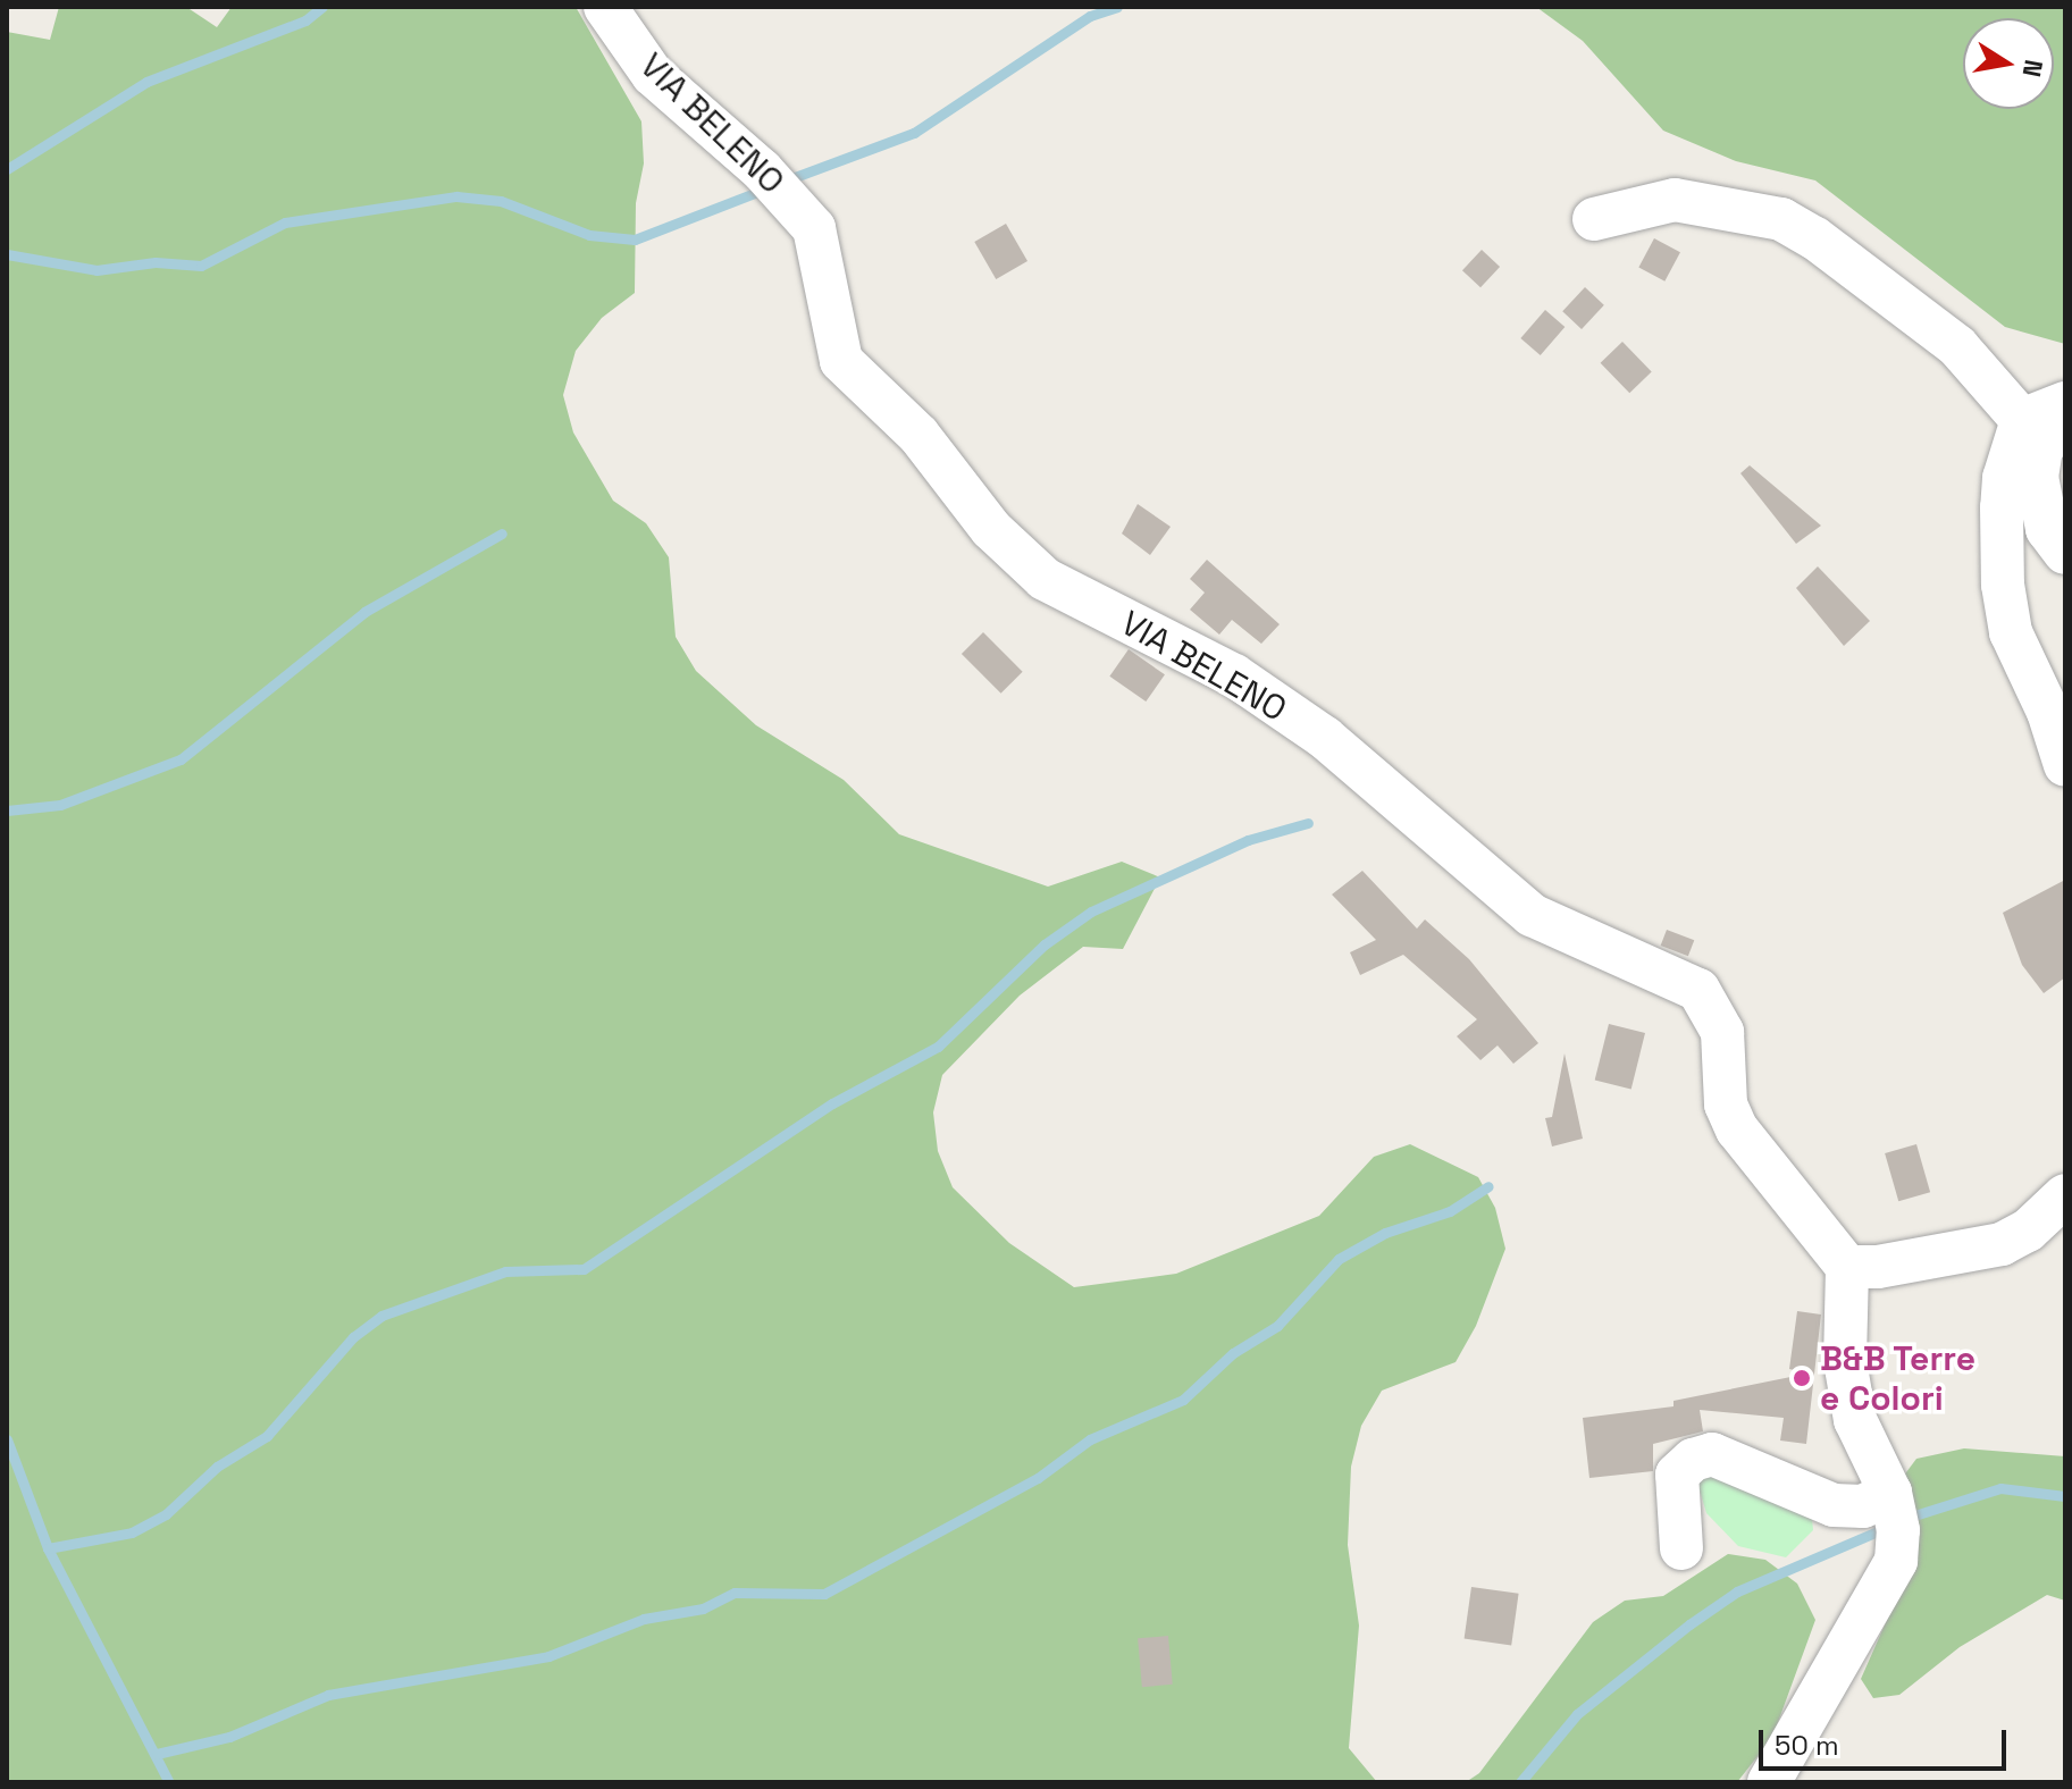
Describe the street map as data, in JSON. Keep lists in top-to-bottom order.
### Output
{
  "streets": {
    "street": ["VIA BELENO"]
  },
  "places": ["B&B Terre e Colori"],
  "scale_bar": "50 m",
  "north": "right"
}
